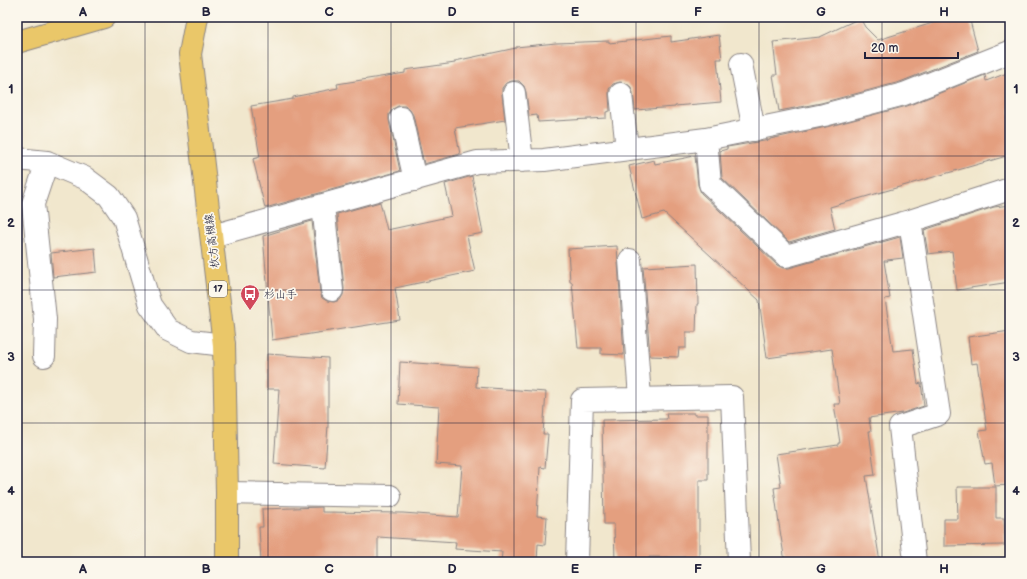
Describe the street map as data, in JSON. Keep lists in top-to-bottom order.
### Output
{
  "streets": {
    "main road": ["枚方高槻線", "17"]
  },
  "places": {
    "bus stop": ["杉山手"]
  },
  "scale_bar": "20 m",
  "grid": {
    "columns": [
      "A",
      "B",
      "C",
      "D",
      "E",
      "F",
      "G",
      "H"
    ],
    "rows": [
      "1",
      "2",
      "3",
      "4"
    ]
  }
}
